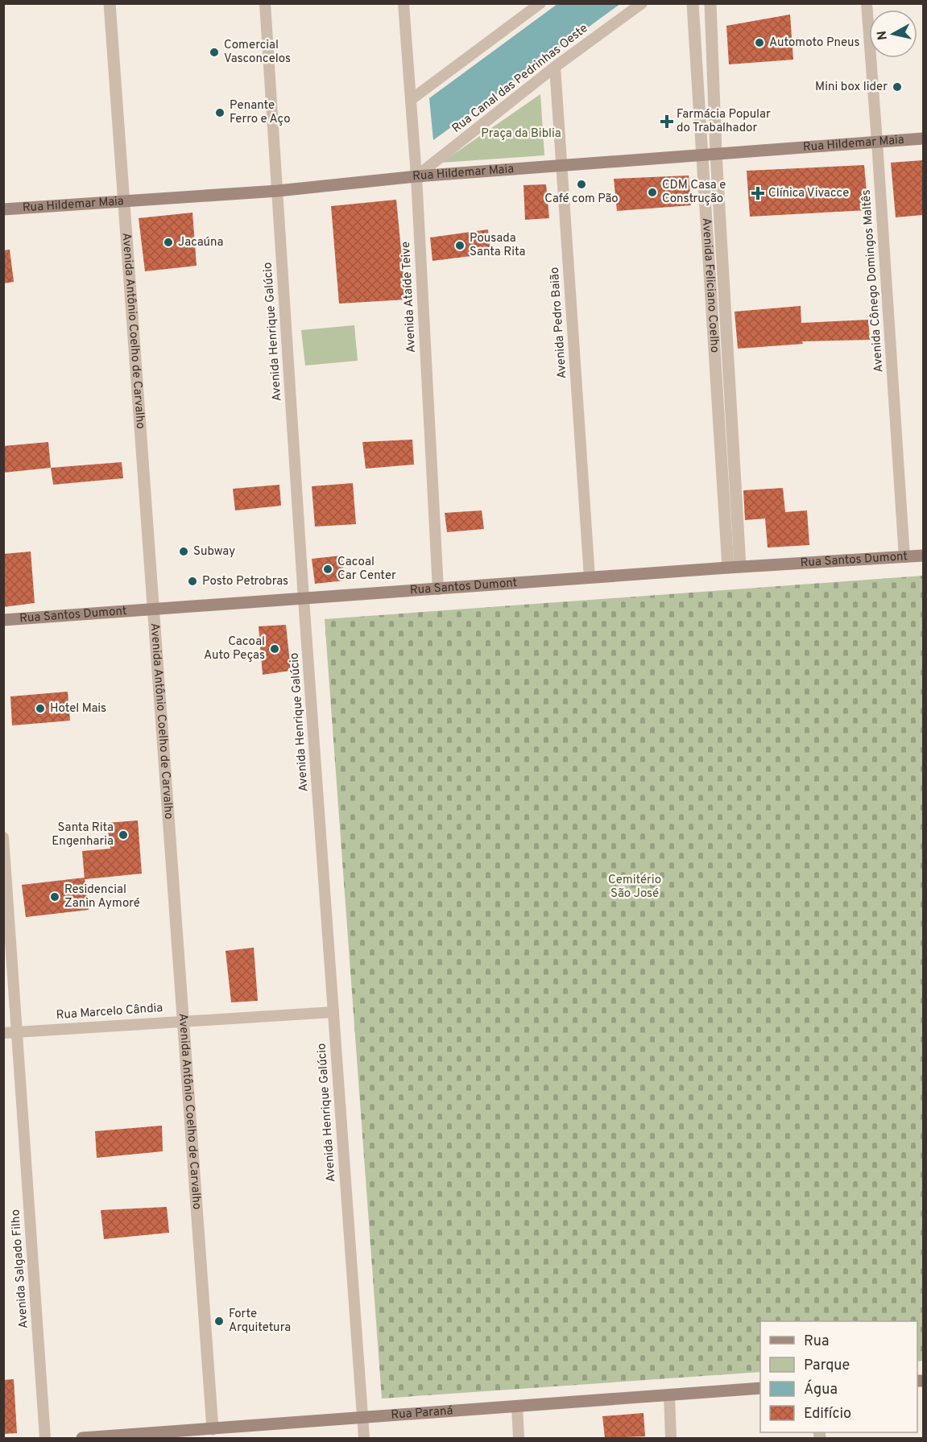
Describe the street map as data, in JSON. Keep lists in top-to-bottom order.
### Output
{
  "streets": {
    "main road": ["Rua Hildemar Maia", "Rua Santos Dumont", "Rua Paraná"],
    "street": [
      "Rua Canal das Pedrinhas Oeste",
      "Avenida Cônego Domingos Maltês",
      "Avenida Feliciano Coelho",
      "Avenida Ataíde Teive",
      "Avenida Pedro Baião",
      "Avenida Antônio Coelho de Carvalho",
      "Avenida Henrique Galúcio",
      "Rua Marcelo Cândia",
      "Avenida Salgado Filho"
    ]
  },
  "crossings": [
    ["Rua Canal das Pedrinhas Oeste", "Rua Hildemar Maia"],
    ["Rua Canal das Pedrinhas Oeste", "Avenida Ataíde Teive"],
    ["Rua Canal das Pedrinhas Oeste", "Avenida Pedro Baião"],
    ["Rua Hildemar Maia", "Avenida Cônego Domingos Maltês"],
    ["Rua Hildemar Maia", "Avenida Feliciano Coelho"],
    ["Rua Hildemar Maia", "Avenida Ataíde Teive"],
    ["Rua Hildemar Maia", "Avenida Pedro Baião"],
    ["Rua Hildemar Maia", "Avenida Antônio Coelho de Carvalho"],
    ["Rua Hildemar Maia", "Avenida Henrique Galúcio"],
    ["Avenida Cônego Domingos Maltês", "Rua Santos Dumont"],
    ["Avenida Feliciano Coelho", "Rua Santos Dumont"],
    ["Avenida Ataíde Teive", "Rua Santos Dumont"],
    ["Avenida Pedro Baião", "Rua Santos Dumont"],
    ["Avenida Antônio Coelho de Carvalho", "Rua Santos Dumont"],
    ["Avenida Antônio Coelho de Carvalho", "Rua Marcelo Cândia"],
    ["Avenida Antônio Coelho de Carvalho", "Rua Paraná"],
    ["Avenida Henrique Galúcio", "Rua Santos Dumont"],
    ["Avenida Henrique Galúcio", "Rua Marcelo Cândia"],
    ["Avenida Henrique Galúcio", "Rua Paraná"],
    ["Rua Marcelo Cândia", "Avenida Salgado Filho"]
  ],
  "parks": ["Praça da Biblia", "Cemitério São José"],
  "places": {
    "other": [
      "Automoto Pneus",
      "Comercial Vasconcelos",
      "Mini box lider",
      "Penante Ferro e Aço",
      "Café com Pão",
      "CDM Casa e Construção",
      "Jacaúna",
      "Pousada Santa Rita",
      "Subway",
      "Cacoal Car Center",
      "Posto Petrobras",
      "Cacoal Auto Peças",
      "Hotel Mais",
      "Santa Rita Engenharia",
      "Residencial Zanin Aymoré",
      "Forte Arquitetura"
    ],
    "health": ["Farmácia Popular do Trabalhador", "Clínica Vivacce"]
  },
  "legend": [
    "Rua",
    "Parque",
    "Água",
    "Edifício"
  ],
  "north": "left"
}
